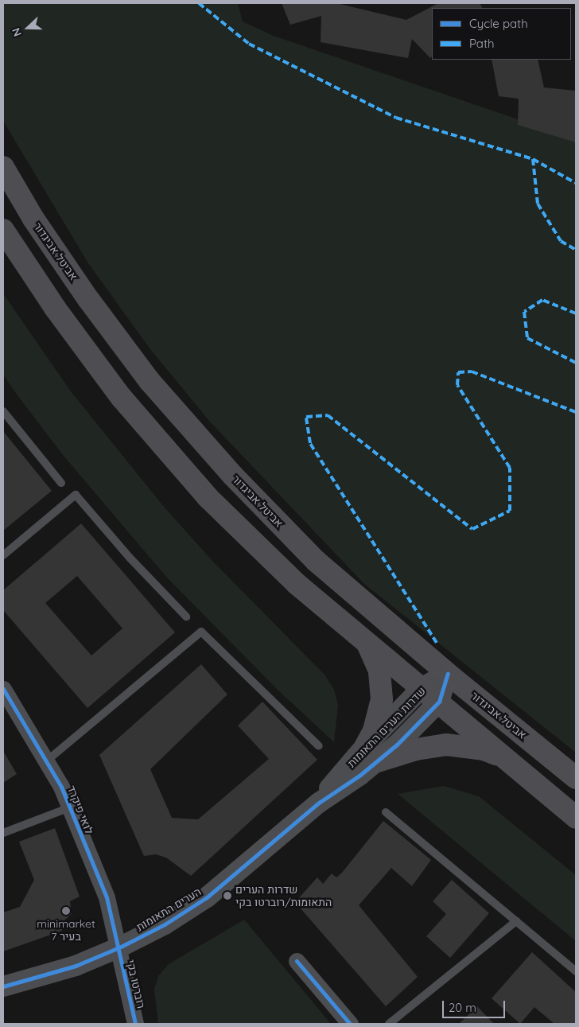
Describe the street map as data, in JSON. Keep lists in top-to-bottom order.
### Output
{
  "streets": {
    "main road": ["אביטל אביגדור"],
    "street": [
      "שדרות הערים התאומות",
      "לואי פיקרד",
      "הערים התאומות",
      "רוברטו בקי"
    ]
  },
  "crossings": [
    ["אביטל אביגדור", "שדרות הערים התאומות"],
    ["שדרות הערים התאומות", "הערים התאומות"],
    ["לואי פיקרד", "הערים התאומות"],
    ["לואי פיקרד", "רוברטו בקי"],
    ["הערים התאומות", "רוברטו בקי"]
  ],
  "places": ["שדרות הערים התאומות/רוברטו בקי", "minimarket 7 בעיר"],
  "legend": ["Cycle path", "Path"],
  "scale_bar": "20 m",
  "north": "left"
}
